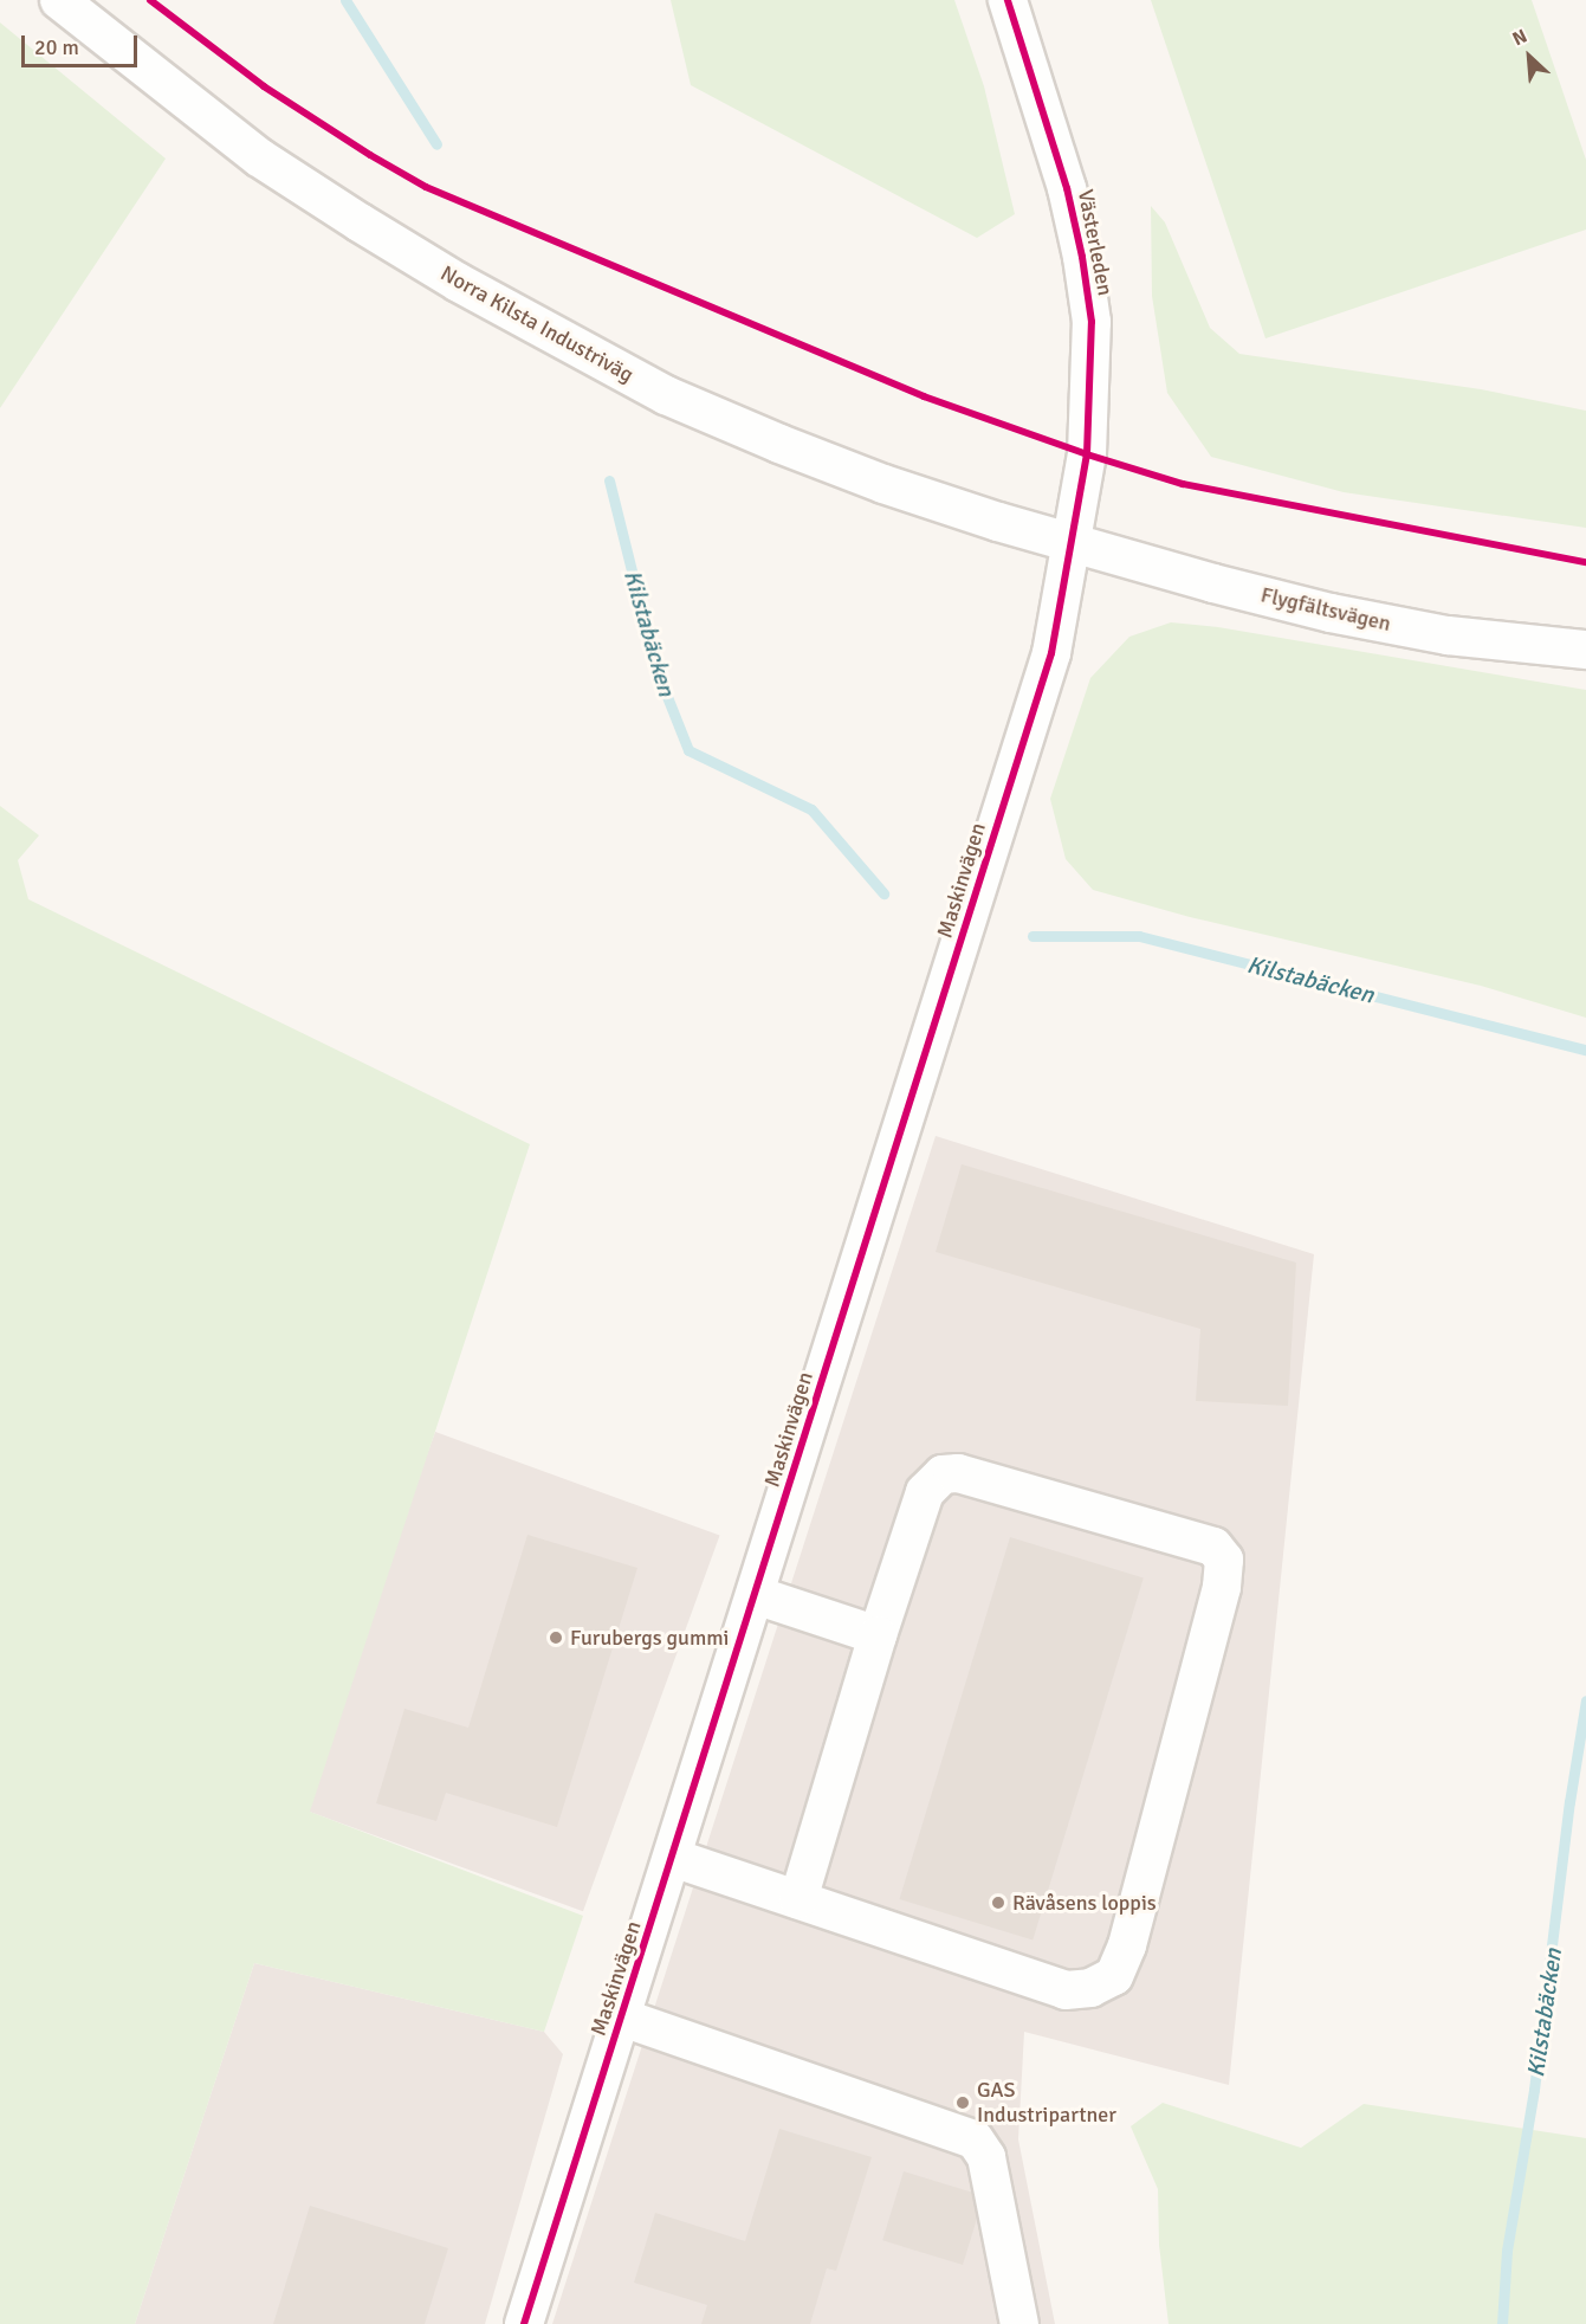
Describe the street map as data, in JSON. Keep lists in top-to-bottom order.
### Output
{
  "streets": {
    "street": [
      "Västerleden",
      "Norra Kilsta Industriväg",
      "Flygfältsvägen",
      "Maskinvägen"
    ]
  },
  "crossings": [
    ["Västerleden", "Norra Kilsta Industriväg"],
    ["Västerleden", "Flygfältsvägen"],
    ["Västerleden", "Maskinvägen"],
    ["Norra Kilsta Industriväg", "Flygfältsvägen"],
    ["Norra Kilsta Industriväg", "Maskinvägen"],
    ["Flygfältsvägen", "Maskinvägen"]
  ],
  "water": ["Kilstabäcken"],
  "places": ["Furubergs gummi", "Rävåsens loppis", "GAS Industripartner"],
  "scale_bar": "20 m",
  "north": "top left"
}
